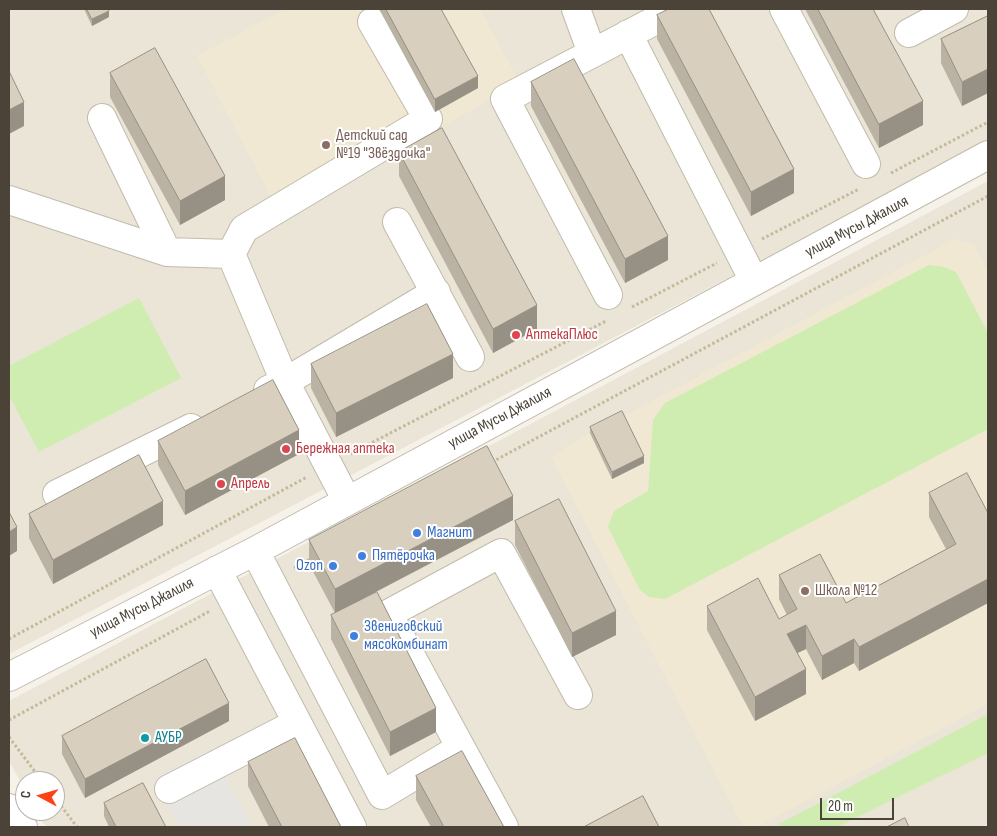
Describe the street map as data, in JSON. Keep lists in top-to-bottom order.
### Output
{
  "streets": {
    "street": ["улица Мусы Джалиля"]
  },
  "places": [
    "Детский сад №19 \"Звёздочка\"",
    "АптекаПлюс",
    "Бережная аптека",
    "Апрель",
    "Магнит",
    "Пятёрочка",
    "Ozon",
    "Школа №12",
    "Звениговский мясокомбинат",
    "АУБР"
  ],
  "scale_bar": "20 m",
  "north": "left"
}
